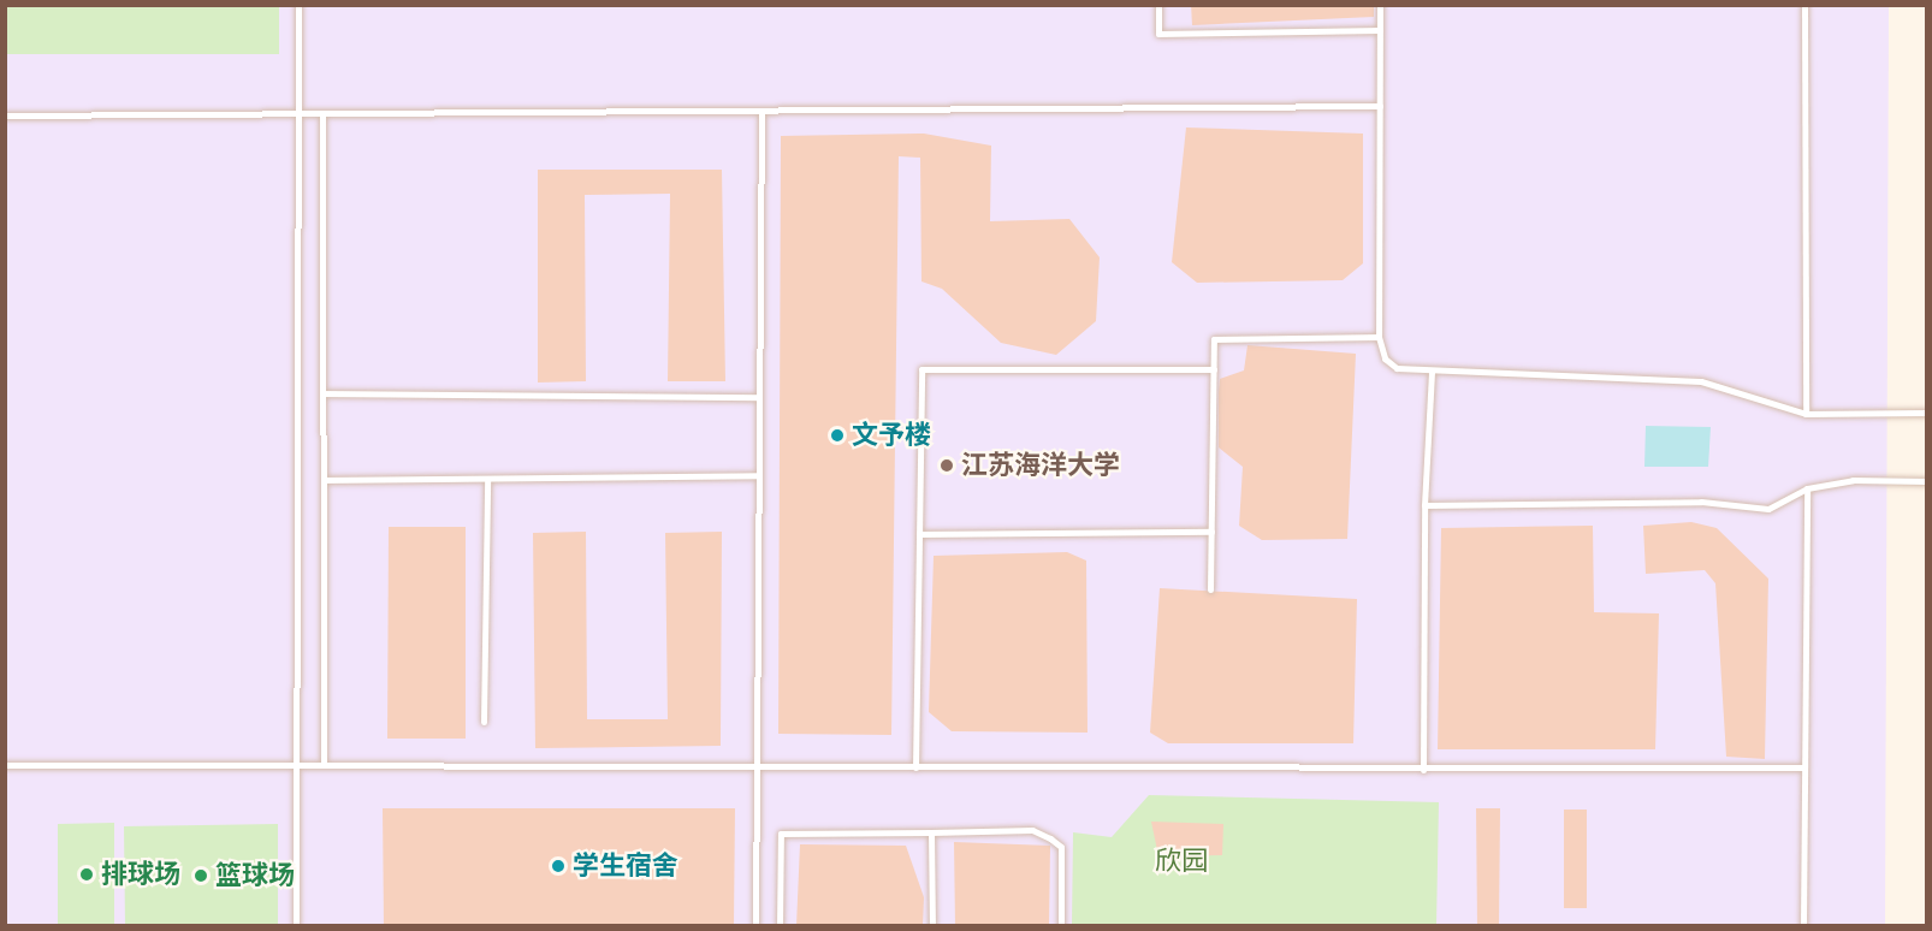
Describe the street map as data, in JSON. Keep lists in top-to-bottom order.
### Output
{
  "parks": ["欣园"],
  "places": [
    "文予楼",
    "江苏海洋大学",
    "学生宿舍",
    "排球场",
    "篮球场"
  ]
}
